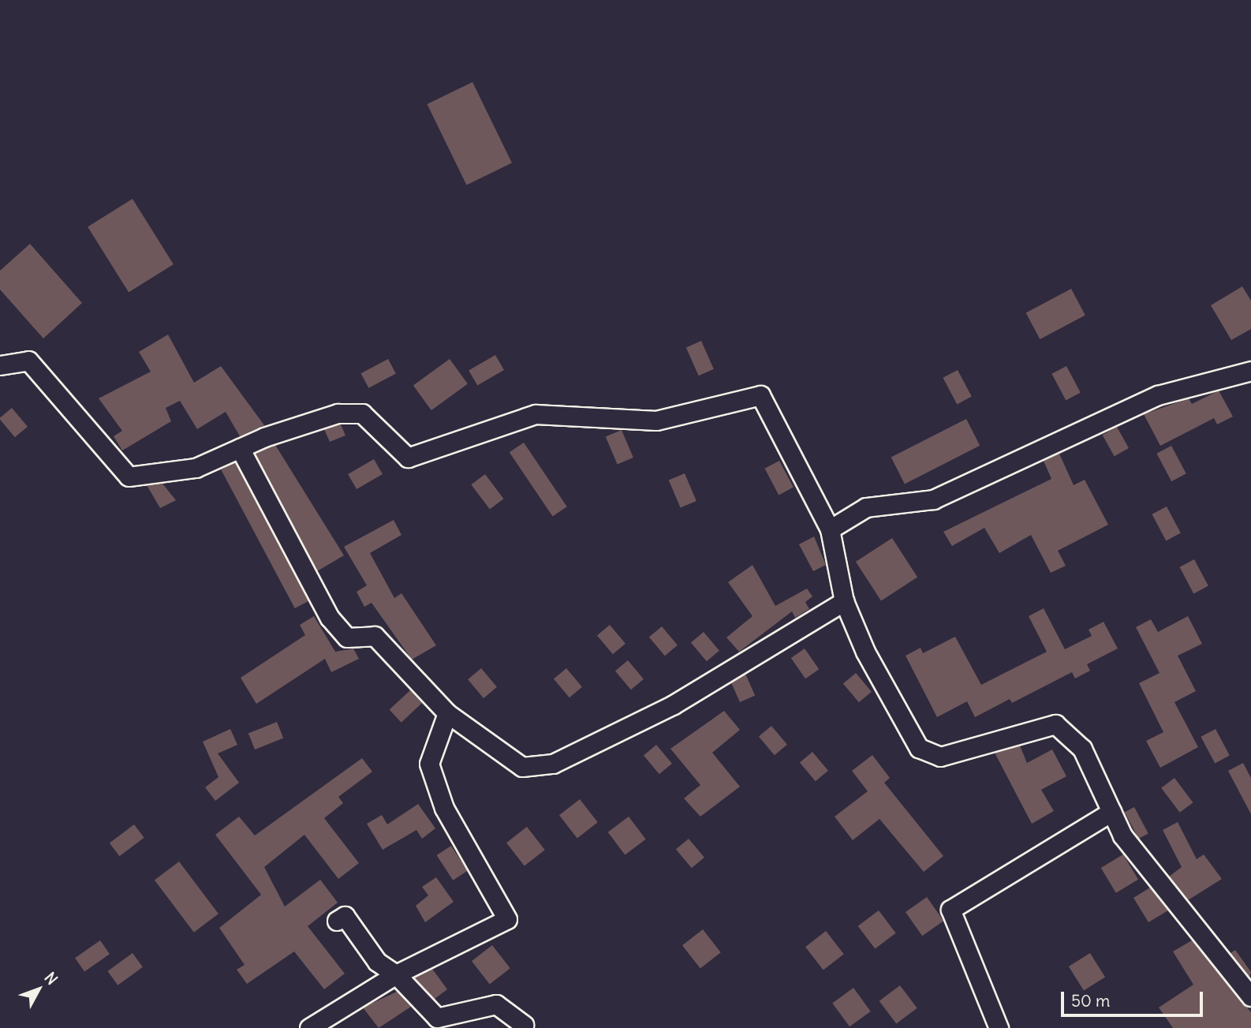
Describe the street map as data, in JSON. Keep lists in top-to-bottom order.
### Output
{
  "scale_bar": "50 m",
  "north": "top right"
}
